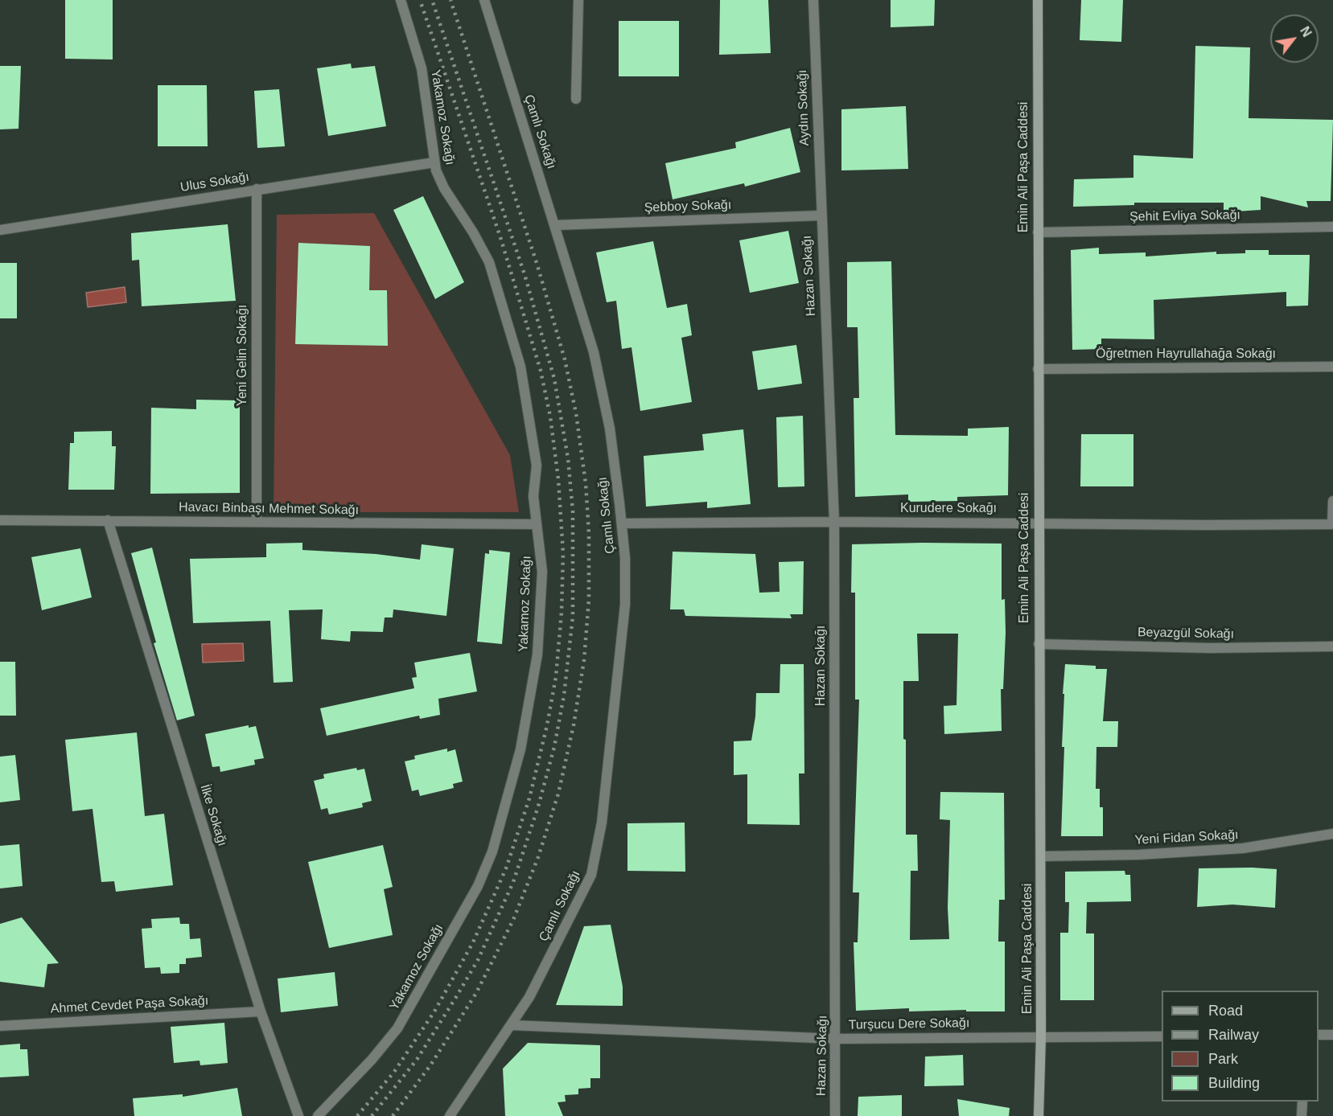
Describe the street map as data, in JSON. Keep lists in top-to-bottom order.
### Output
{
  "streets": {
    "street": [
      "Aydın Sokağı",
      "Yakamoz Sokağı",
      "Çamlı Sokağı",
      "Emin Ali Paşa Caddesi",
      "Ulus Sokağı",
      "Şebboy Sokağı",
      "Şehit Evliya Sokağı",
      "Hazan Sokağı",
      "Öğretmen Hayrullahağa Sokağı",
      "Yeni Gelin Sokağı",
      "Havacı Binbaşı Mehmet Sokağı",
      "Kurudere Sokağı",
      "Beyazgül Sokağı",
      "İlke Sokağı",
      "Yeni Fidan Sokağı",
      "Ahmet Cevdet Paşa Sokağı",
      "Turşucu Dere Sokağı"
    ]
  },
  "crossings": [
    ["Aydın Sokağı", "Şebboy Sokağı"],
    ["Aydın Sokağı", "Hazan Sokağı"],
    ["Yakamoz Sokağı", "Ulus Sokağı"],
    ["Yakamoz Sokağı", "Havacı Binbaşı Mehmet Sokağı"],
    ["Çamlı Sokağı", "Şebboy Sokağı"],
    ["Çamlı Sokağı", "Kurudere Sokağı"],
    ["Çamlı Sokağı", "Turşucu Dere Sokağı"],
    ["Emin Ali Paşa Caddesi", "Şehit Evliya Sokağı"],
    ["Emin Ali Paşa Caddesi", "Öğretmen Hayrullahağa Sokağı"],
    ["Emin Ali Paşa Caddesi", "Kurudere Sokağı"],
    ["Emin Ali Paşa Caddesi", "Beyazgül Sokağı"],
    ["Emin Ali Paşa Caddesi", "Yeni Fidan Sokağı"],
    ["Emin Ali Paşa Caddesi", "Turşucu Dere Sokağı"],
    ["Ulus Sokağı", "Yeni Gelin Sokağı"],
    ["Şebboy Sokağı", "Hazan Sokağı"],
    ["Hazan Sokağı", "Kurudere Sokağı"],
    ["Hazan Sokağı", "Turşucu Dere Sokağı"],
    ["Yeni Gelin Sokağı", "Havacı Binbaşı Mehmet Sokağı"],
    ["Havacı Binbaşı Mehmet Sokağı", "İlke Sokağı"],
    ["İlke Sokağı", "Ahmet Cevdet Paşa Sokağı"]
  ],
  "legend": [
    "Road",
    "Railway",
    "Park",
    "Building"
  ],
  "north": "top right"
}
